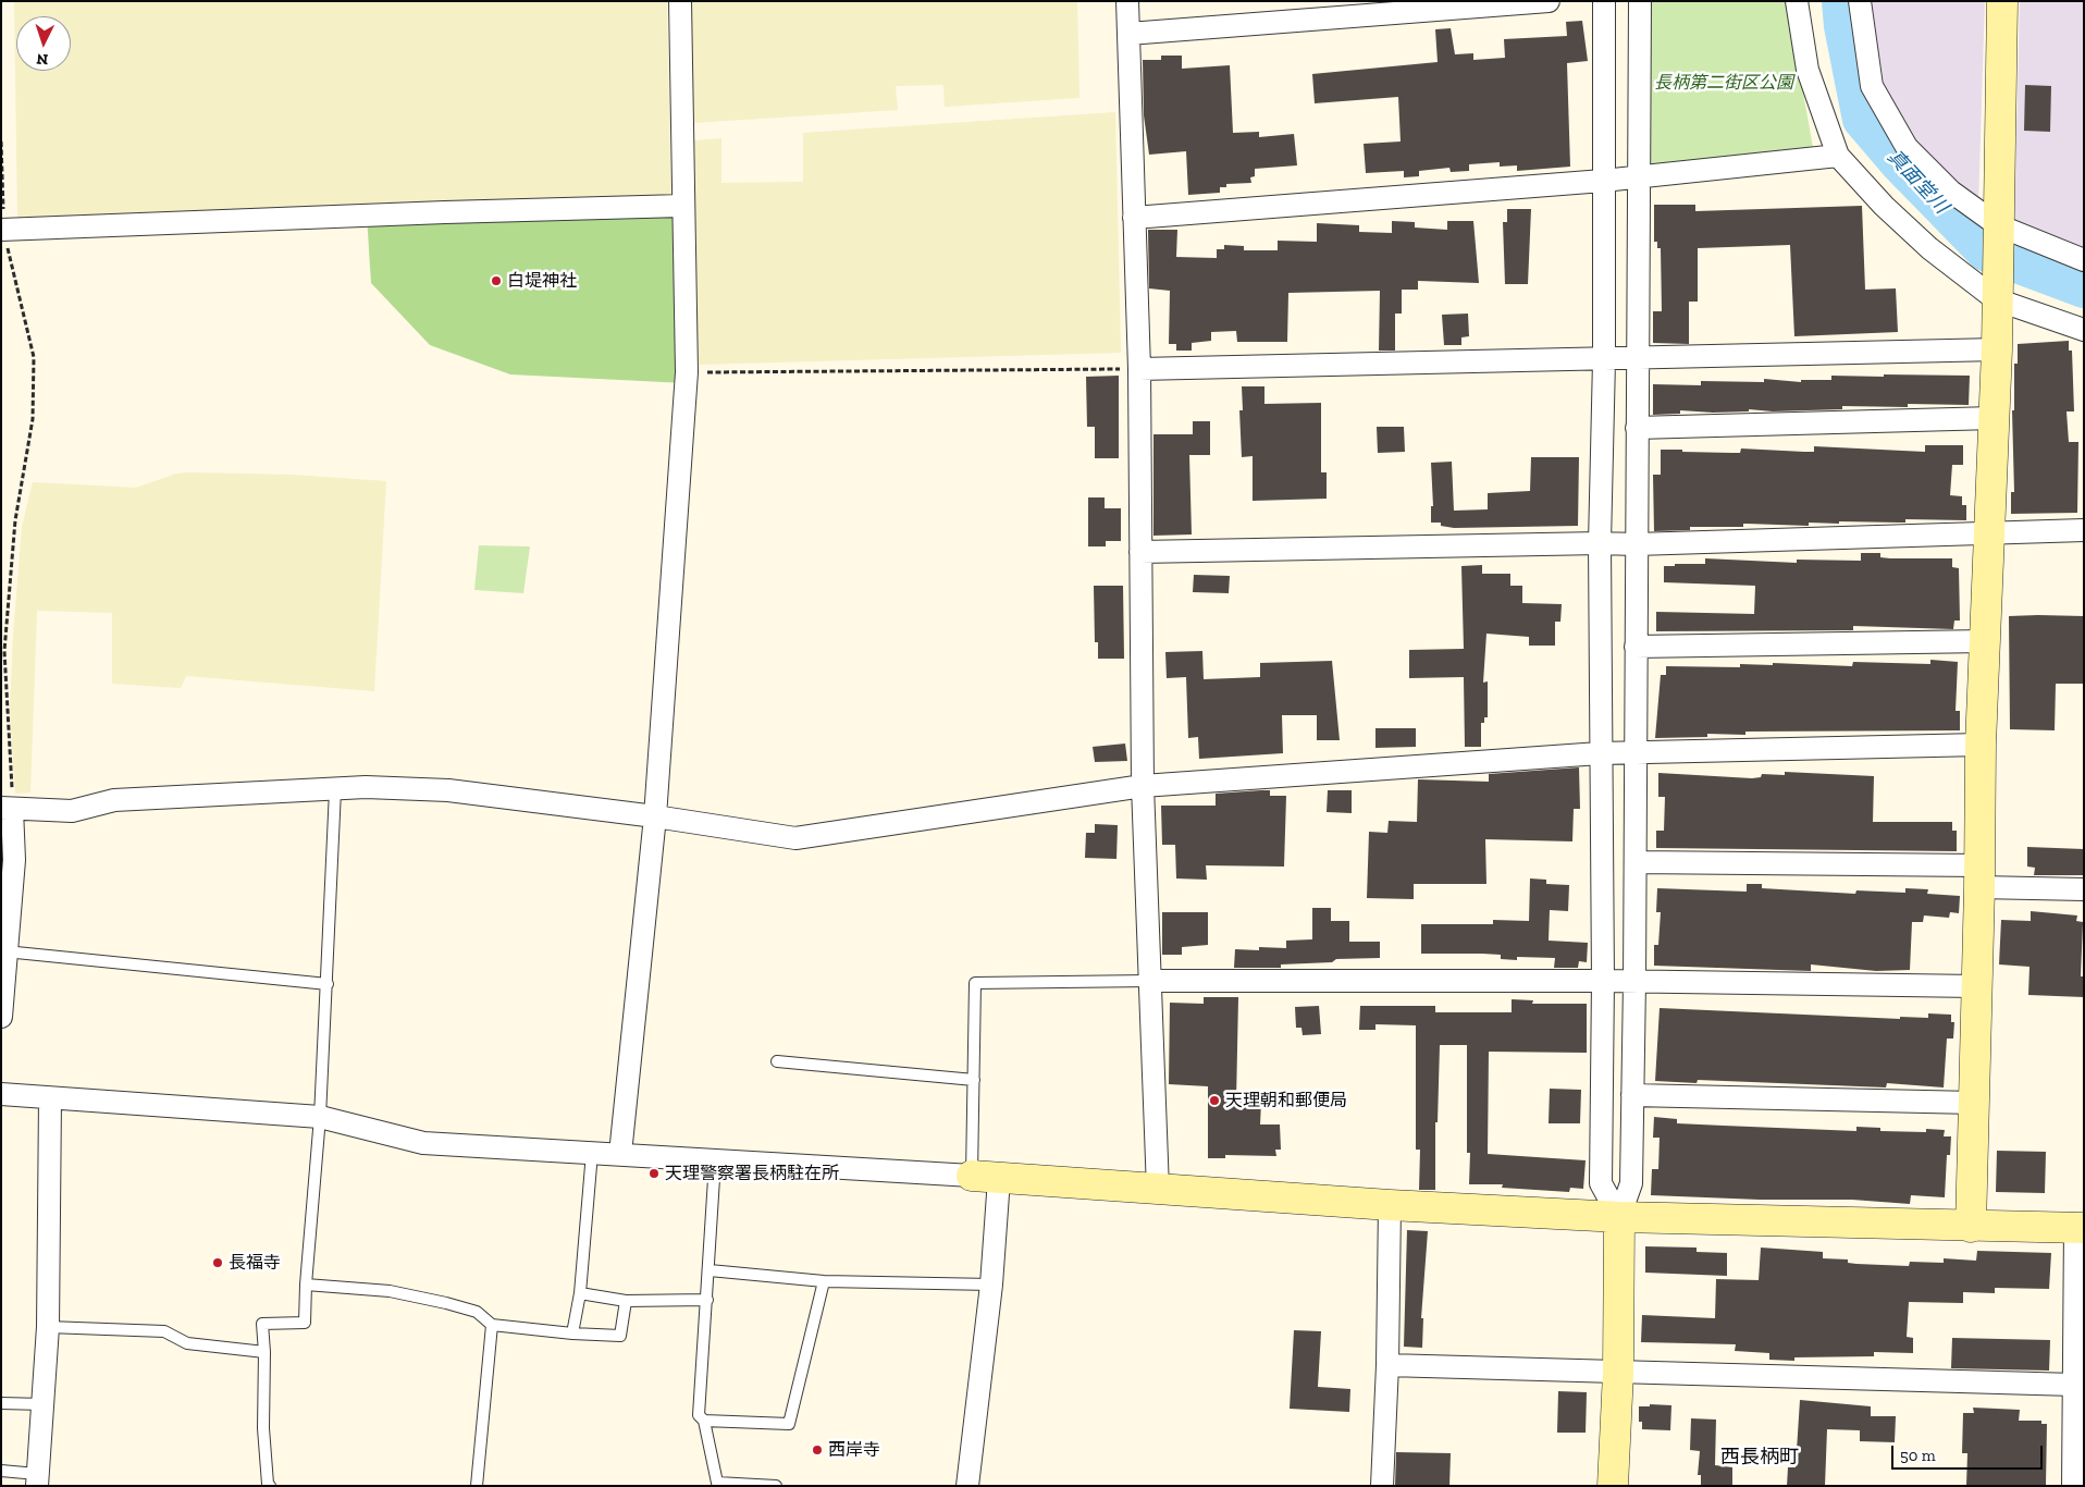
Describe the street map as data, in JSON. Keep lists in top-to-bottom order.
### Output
{
  "districts": ["西長柄町"],
  "water": ["真面堂川"],
  "parks": ["長柄第二街区公園"],
  "places": [
    "白堤神社",
    "天理朝和郵便局",
    "天理警察署長柄駐在所",
    "長福寺",
    "西岸寺"
  ],
  "scale_bar": "50 m",
  "north": "bottom"
}
